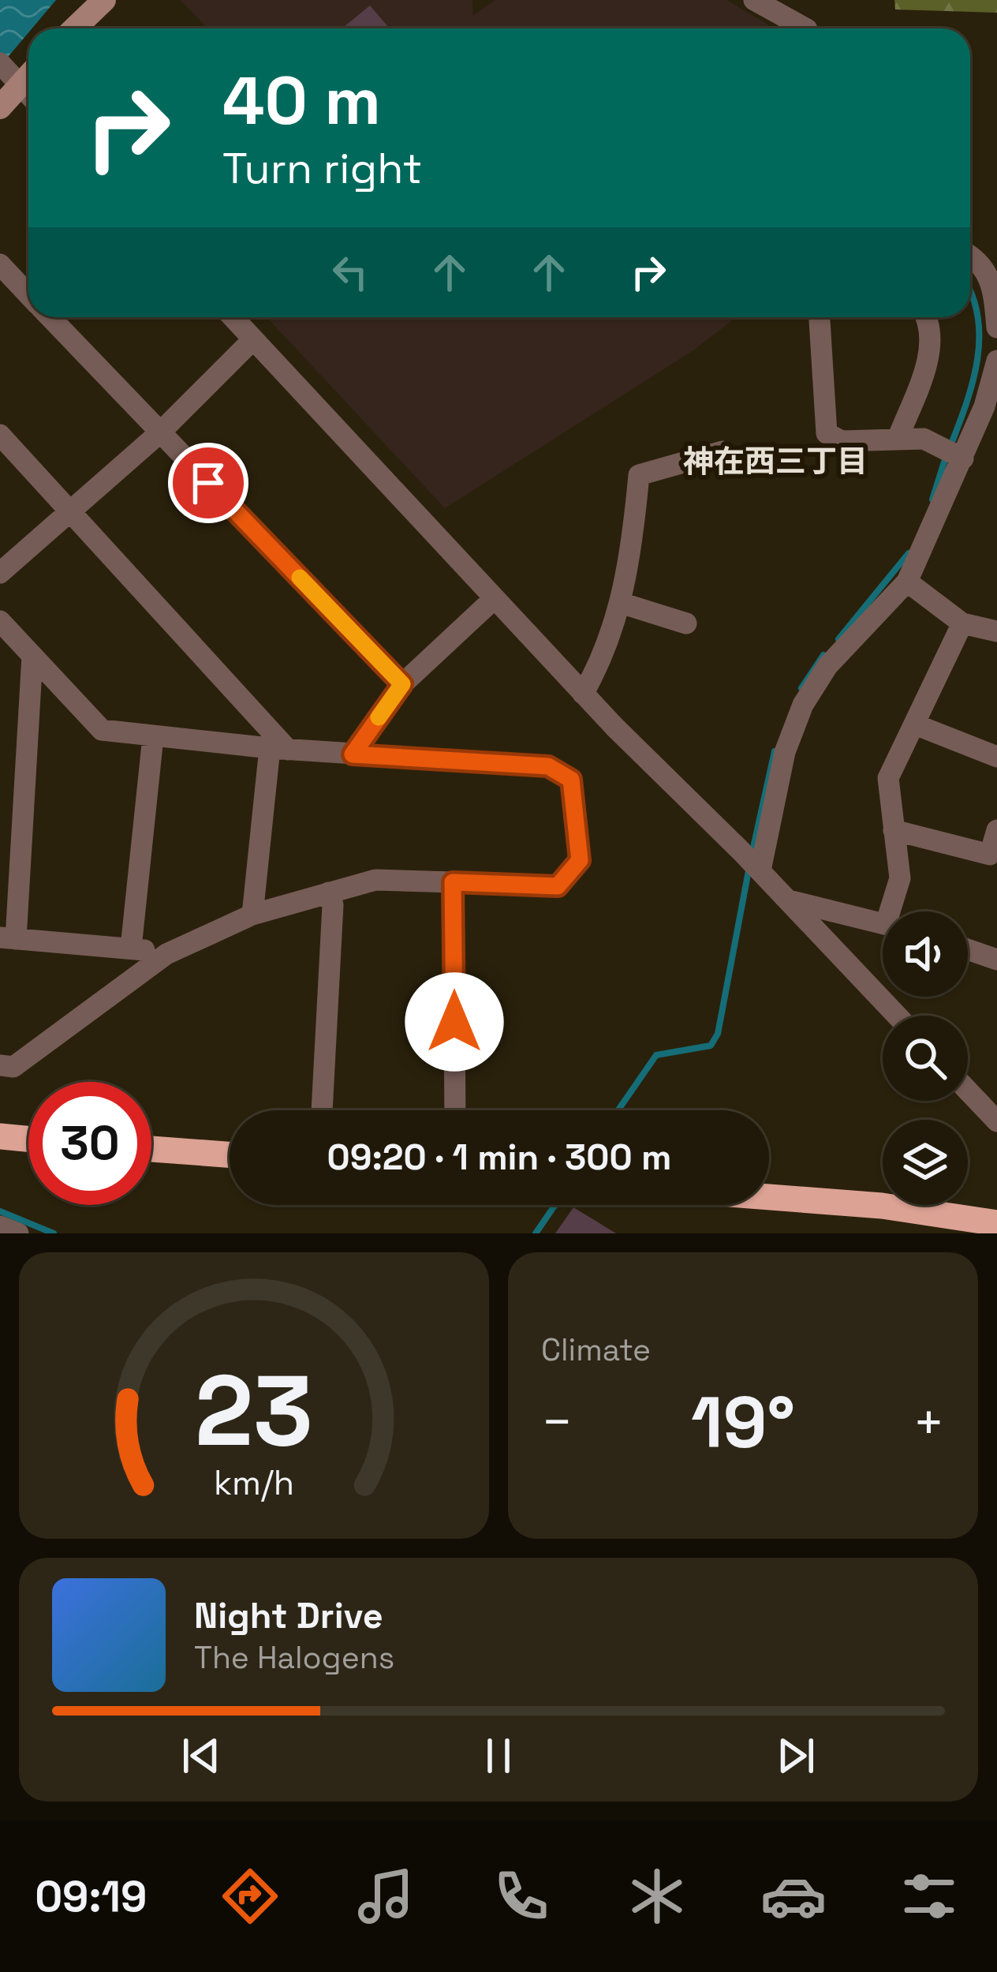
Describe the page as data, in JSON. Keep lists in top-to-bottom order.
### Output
{
  "districts": ["神在西三丁目"],
  "page": {
    "turn": ["40 m", "Turn right"],
    "limit": "30",
    "trip": "09:20 · 1 min · 300 m",
    "tile": "Climate",
    "heat": ["−", "19°", "+"],
    "song": ["Night Drive", "The Halogens"],
    "tabs": "09:19",
    "gauge": ["23", "km/h"]
  }
}
